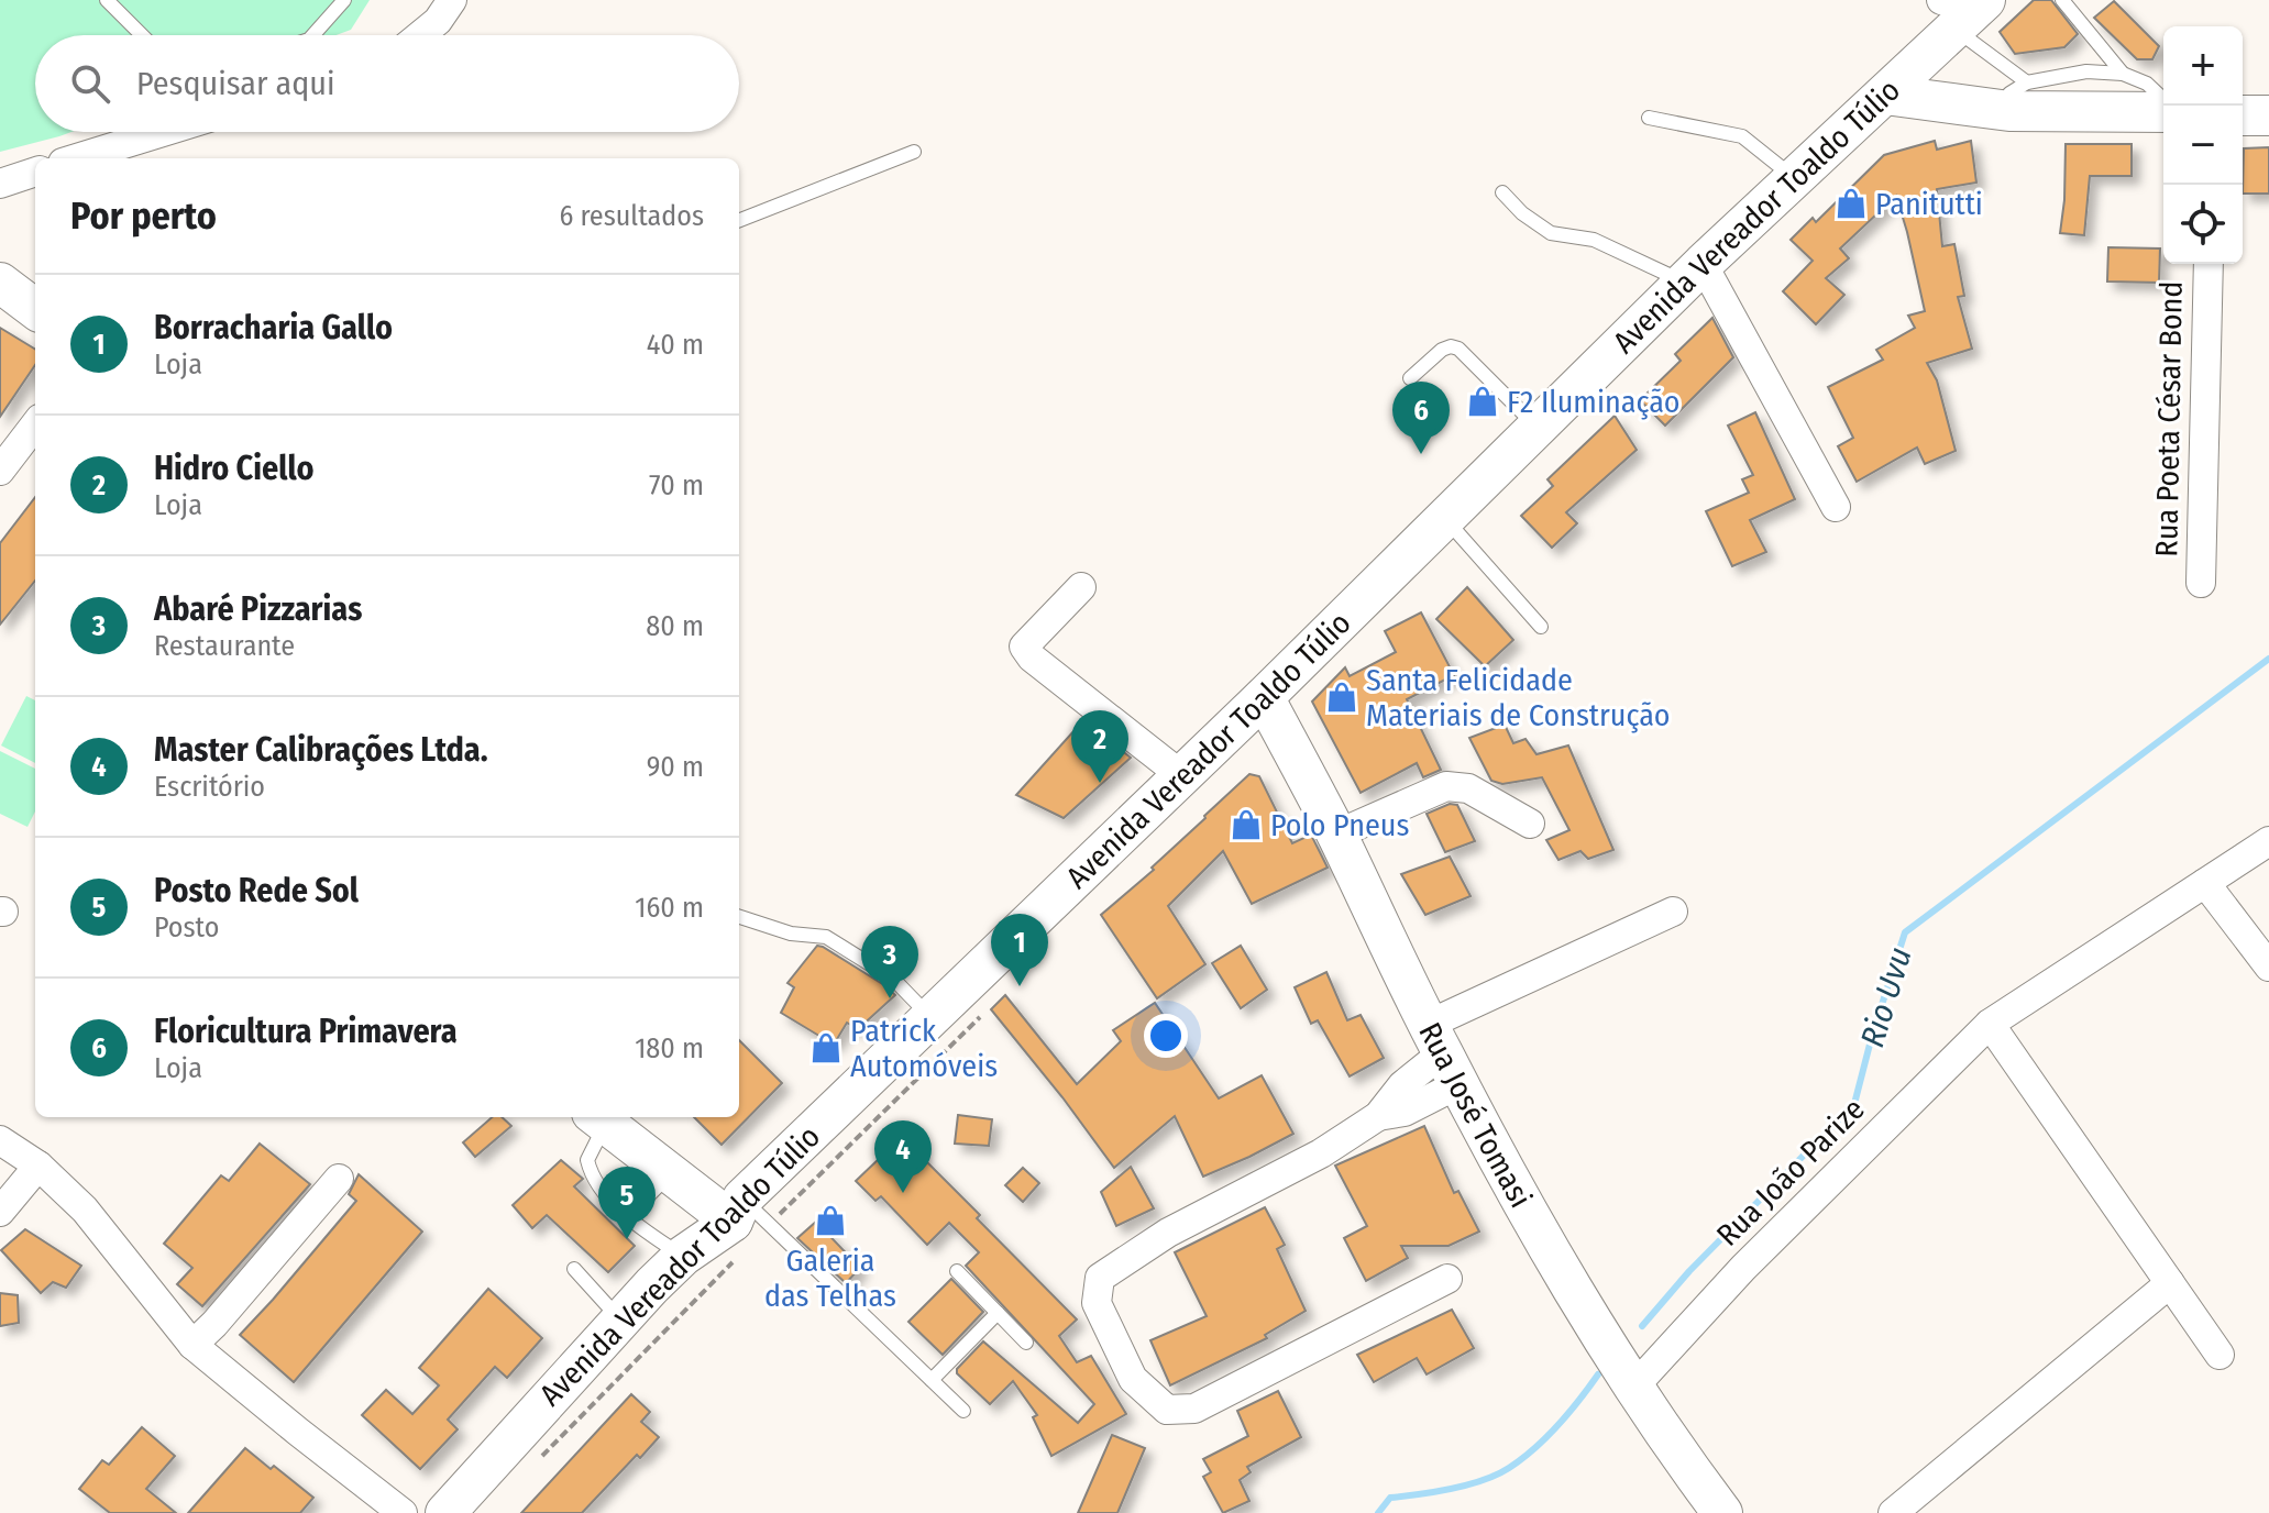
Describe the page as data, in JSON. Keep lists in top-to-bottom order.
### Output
{
  "streets": {
    "main road": ["Avenida Vereador Toaldo Túlio", "Rua José Tomasi"],
    "street": ["Rua Poeta César Bond", "Rua João Parize"]
  },
  "crossings": [
    ["Avenida Vereador Toaldo Túlio", "Rua José Tomasi"],
    ["Rua José Tomasi", "Rua João Parize"]
  ],
  "water": ["Rio Uvu"],
  "places": {
    "shop": [
      "Panitutti",
      "F2 Iluminação",
      "Santa Felicidade Materiais de Construção",
      "Polo Pneus",
      "Patrick Automóveis",
      "Galeria das Telhas"
    ]
  },
  "page": {
    "map_buttons": ["+", "−"],
    "search": "Pesquisar aqui",
    "heading": ["Por perto", "6 resultados"],
    "list": [
      {
        "mark": "1",
        "name": "Borracharia Gallo",
        "note": "Loja",
        "value": "40 m"
      },
      {
        "mark": "2",
        "name": "Hidro Ciello",
        "note": "Loja",
        "value": "70 m"
      },
      {
        "mark": "3",
        "name": "Abaré Pizzarias",
        "note": "Restaurante",
        "value": "80 m"
      },
      {
        "mark": "4",
        "name": "Master Calibrações Ltda.",
        "note": "Escritório",
        "value": "90 m"
      },
      {
        "mark": "5",
        "name": "Posto Rede Sol",
        "note": "Posto",
        "value": "160 m"
      },
      {
        "mark": "6",
        "name": "Floricultura Primavera",
        "note": "Loja",
        "value": "180 m"
      }
    ],
    "pins": [
      "6",
      "2",
      "1",
      "3",
      "4",
      "5"
    ]
  }
}
